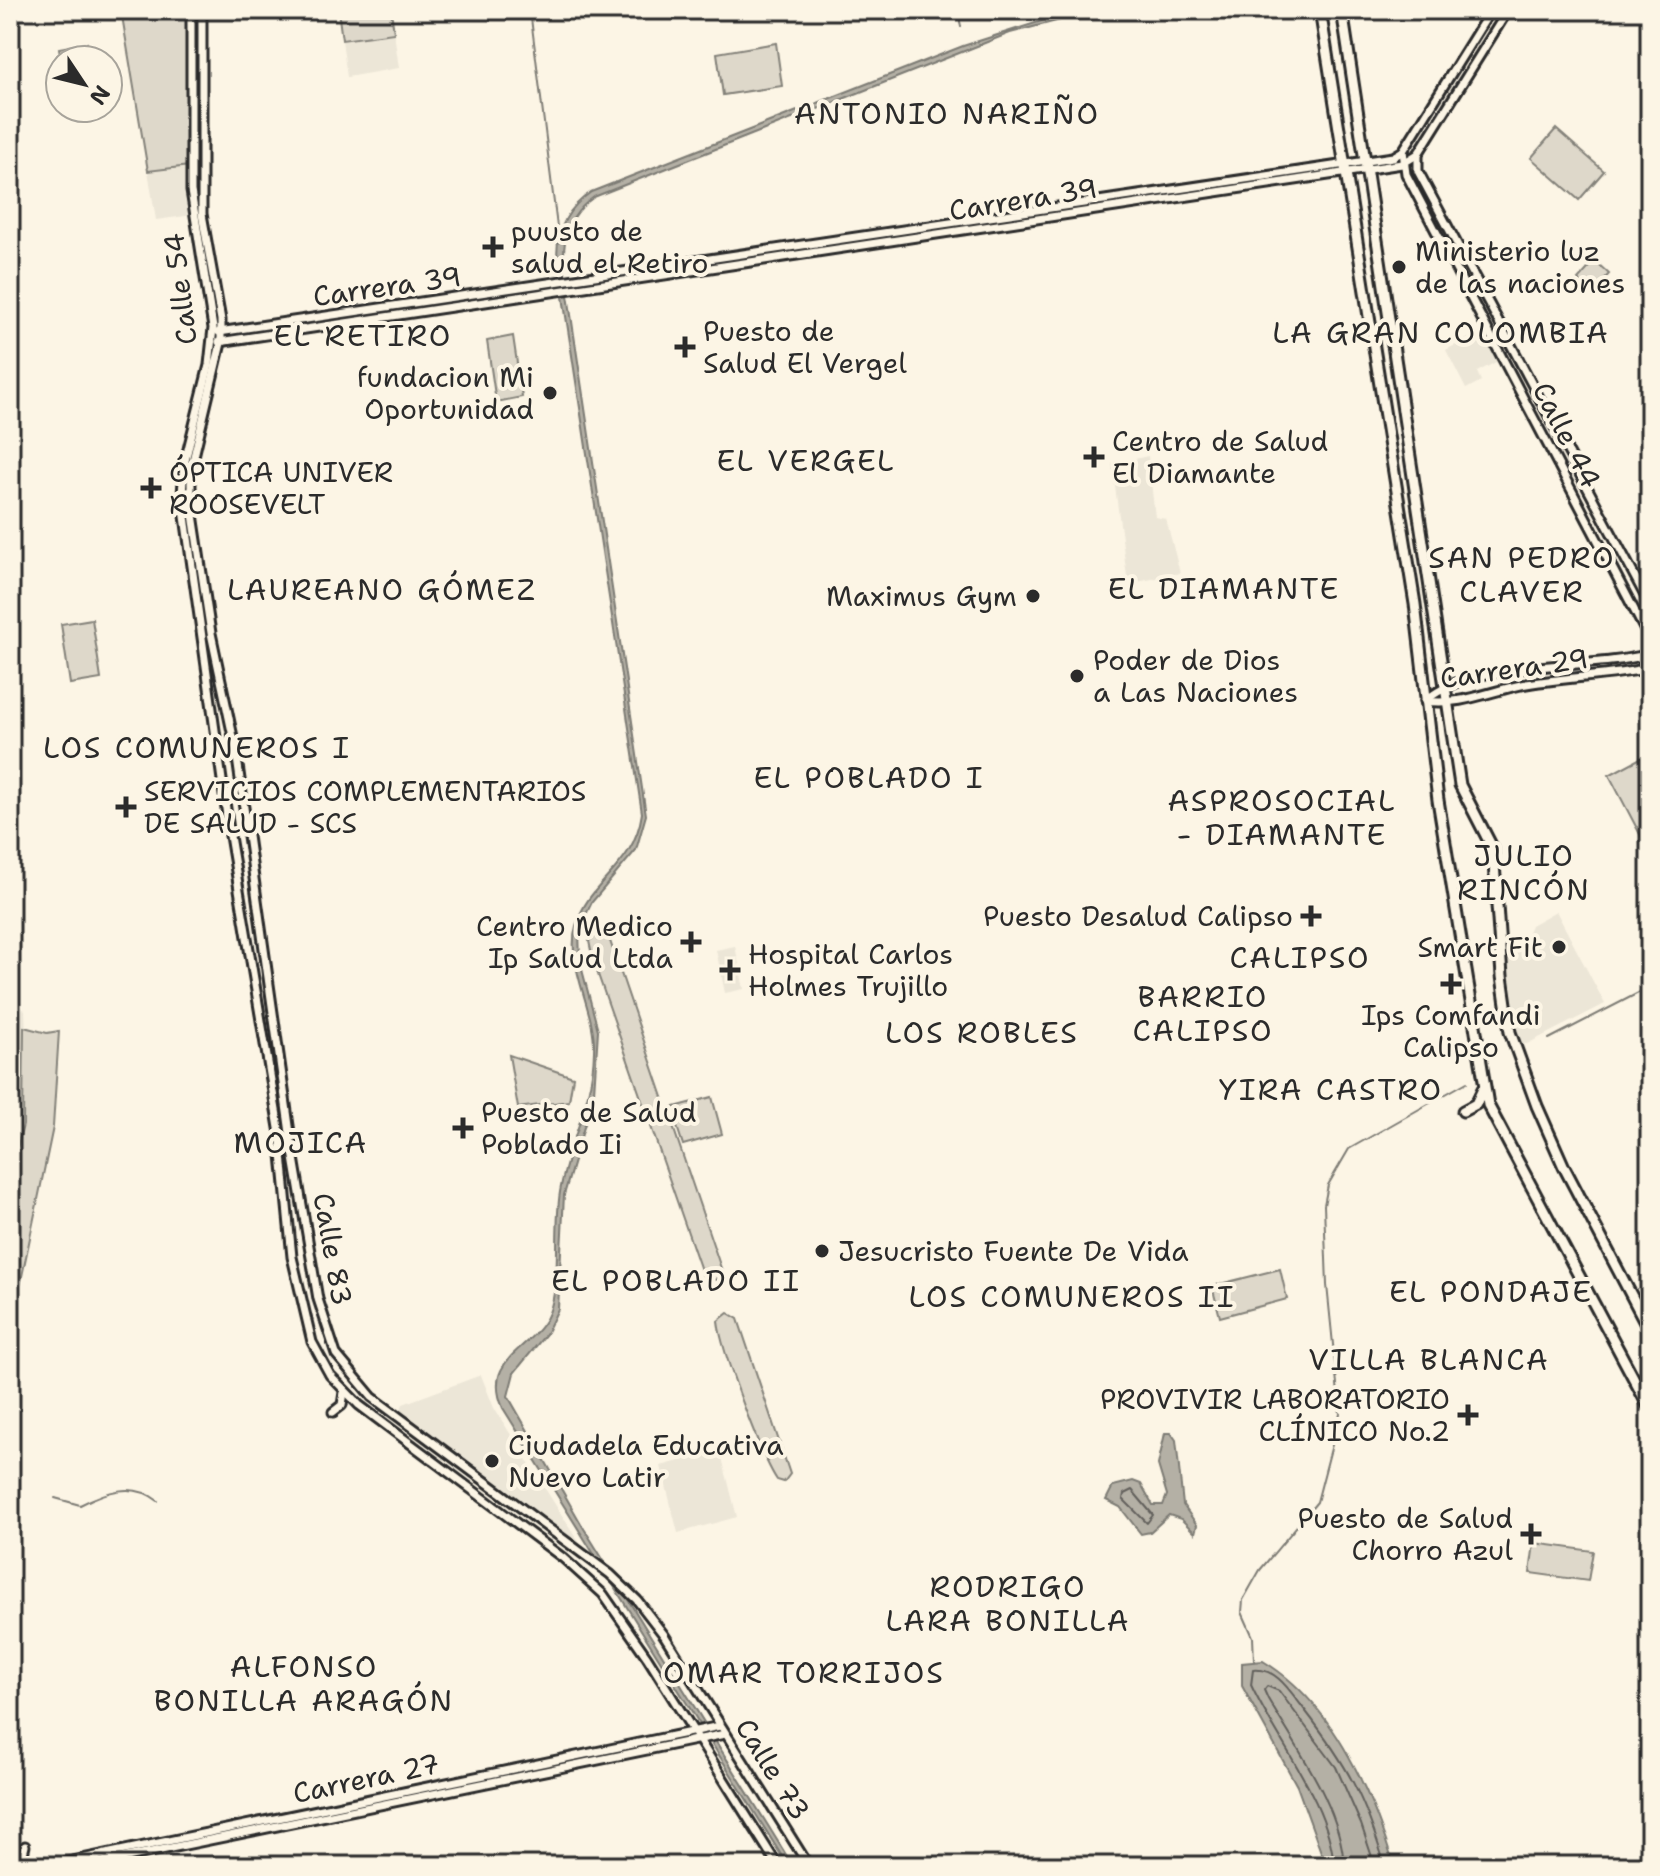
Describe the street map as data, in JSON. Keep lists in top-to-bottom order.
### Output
{
  "streets": {
    "main road": [
      "Carrera 39",
      "Calle 54",
      "Calle 44",
      "Carrera 29",
      "Calle 83",
      "Calle 73",
      "Carrera 27"
    ]
  },
  "crossings": [
    ["Carrera 39", "Calle 54"],
    ["Carrera 39", "Calle 44"],
    ["Calle 54", "Calle 83"],
    ["Calle 83", "Calle 73"],
    ["Calle 73", "Carrera 27"]
  ],
  "districts": [
    "ANTONIO NARIÑO",
    "LA GRAN COLOMBIA",
    "EL RETIRO",
    "EL VERGEL",
    "SAN PEDRO CLAVER",
    "EL DIAMANTE",
    "LAUREANO GÓMEZ",
    "LOS COMUNEROS I",
    "EL POBLADO I",
    "ASPROSOCIAL - DIAMANTE",
    "JULIO RINCÓN",
    "CALIPSO",
    "BARRIO CALIPSO",
    "LOS ROBLES",
    "YIRA CASTRO",
    "MOJICA",
    "EL POBLADO II",
    "EL PONDAJE",
    "LOS COMUNEROS II",
    "VILLA BLANCA",
    "RODRIGO LARA BONILLA",
    "ALFONSO BONILLA ARAGÓN",
    "OMAR TORRIJOS"
  ],
  "places": {
    "health": [
      "puusto de salud el Retiro",
      "Puesto de Salud El Vergel",
      "Centro de Salud El Diamante",
      "ÓPTICA UNIVER ROOSEVELT",
      "SERVICIOS COMPLEMENTARIOS DE SALUD - SCS",
      "Puesto Desalud Calipso",
      "Centro Medico Ip Salud Ltda",
      "Hospital Carlos Holmes Trujillo",
      "Ips Comfandi Calipso",
      "Puesto de Salud Poblado Ii",
      "PROVIVIR LABORATORIO CLÍNICO No.2",
      "Puesto de Salud Chorro Azul"
    ],
    "other": [
      "Ministerio luz de las naciones",
      "fundacion Mi Oportunidad",
      "Maximus Gym",
      "Poder de Dios a Las Naciones",
      "Smart Fit",
      "Jesucristo Fuente De Vida",
      "Ciudadela Educativa Nuevo Latir"
    ]
  },
  "north": "bottom right"
}
